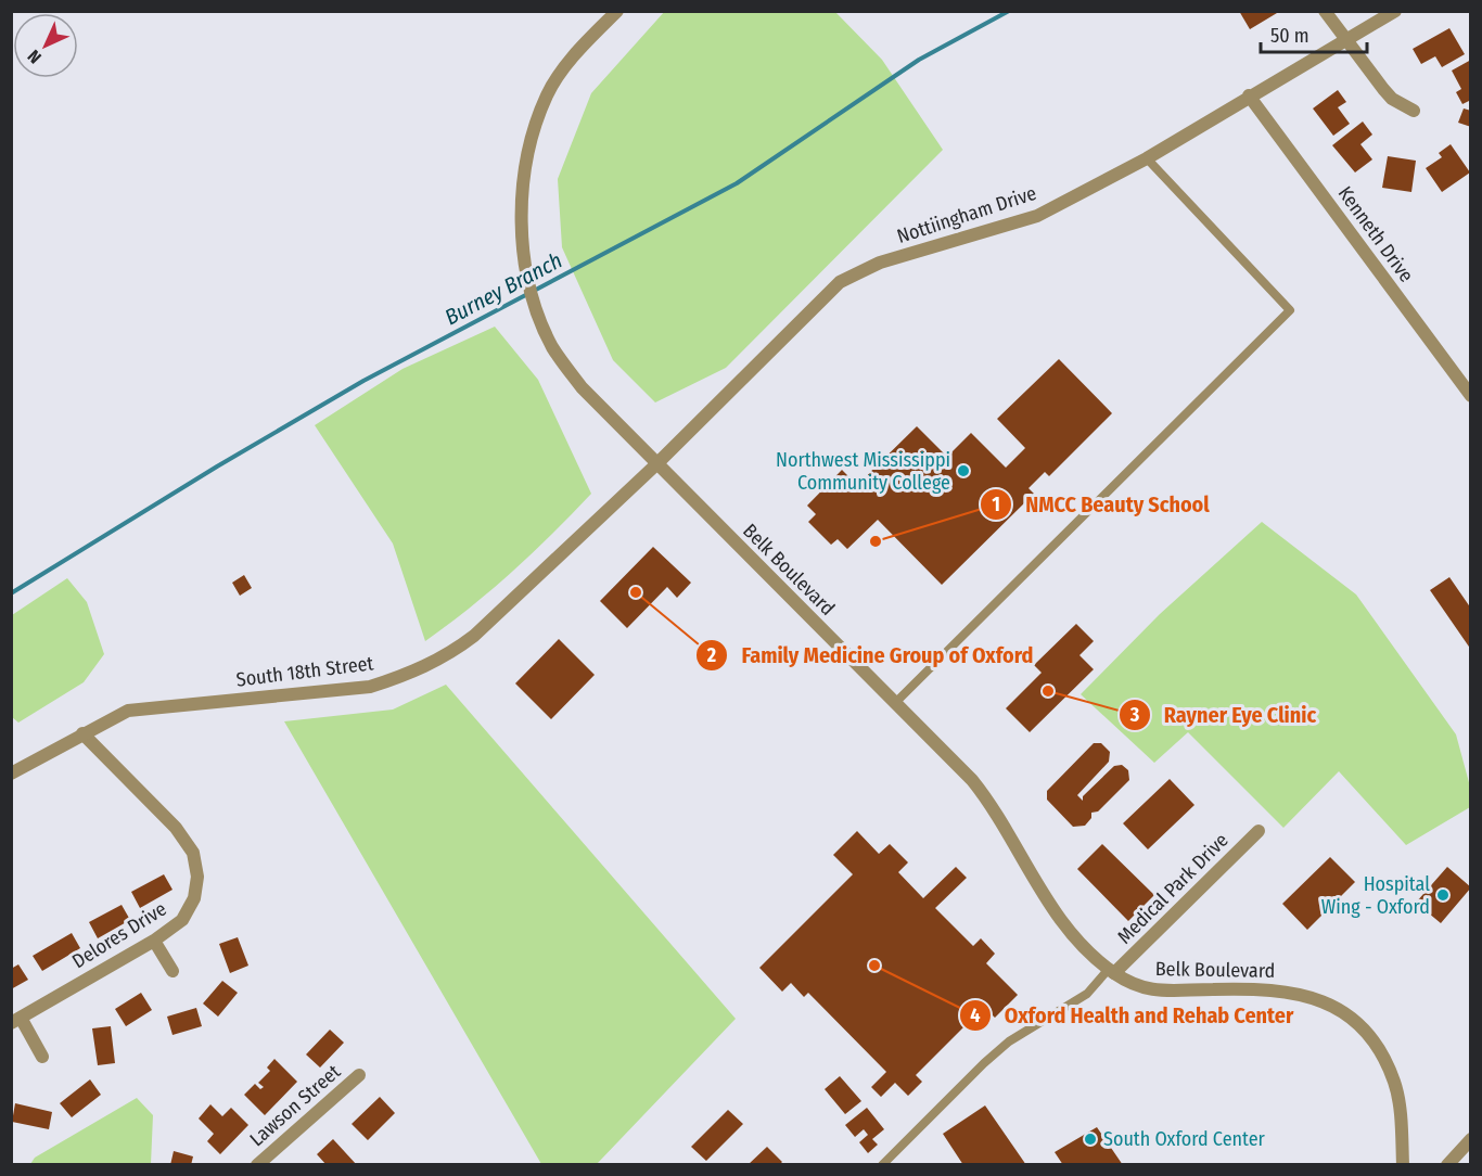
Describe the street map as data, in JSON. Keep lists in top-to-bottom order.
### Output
{
  "streets": {
    "street": [
      "Nottiingham Drive",
      "Kenneth Drive",
      "Belk Boulevard",
      "South 18th Street",
      "Medical Park Drive",
      "Delores Drive",
      "Lawson Street"
    ]
  },
  "crossings": [
    ["Nottiingham Drive", "Kenneth Drive"],
    ["Nottiingham Drive", "Belk Boulevard"],
    ["Nottiingham Drive", "South 18th Street"],
    ["Belk Boulevard", "South 18th Street"],
    ["Belk Boulevard", "Medical Park Drive"],
    ["South 18th Street", "Delores Drive"]
  ],
  "water": ["Burney Branch"],
  "places": [
    "Northwest Mississippi Community College",
    "NMCC Beauty School",
    "Family Medicine Group of Oxford",
    "Rayner Eye Clinic",
    "Hospital Wing - Oxford",
    "Oxford Health and Rehab Center",
    "South Oxford Center"
  ],
  "scale_bar": "50 m",
  "north": "bottom left"
}
